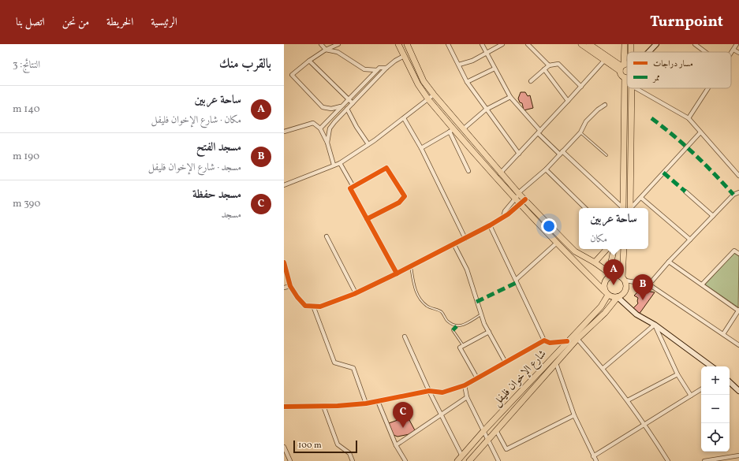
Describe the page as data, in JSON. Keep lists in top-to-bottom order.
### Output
{
  "streets": {
    "main road": ["شارع الإخوان فليفل"]
  },
  "legend": ["مسار دراجات", "ممر"],
  "scale_bar": "100 m",
  "page": {
    "header": "Turnpoint",
    "nav": [
      "الرئيسية",
      "الخريطة",
      "من نحن",
      "اتصل بنا"
    ],
    "heading": ["بالقرب منك", "النتائج: 3"],
    "list": [
      {
        "mark": "A",
        "name": "ساحة عربين",
        "note": "مكان · شارع الإخوان فليفل",
        "value": "140 m"
      },
      {
        "mark": "B",
        "name": "مسجد الفتح",
        "note": "مسجد · شارع الإخوان فليفل",
        "value": "190 m"
      },
      {
        "mark": "C",
        "name": "مسجد حفظة",
        "note": "مسجد",
        "value": "390 m"
      }
    ],
    "popup": ["ساحة عربين", "مكان"],
    "pins": ["A", "B", "C"],
    "map_buttons": ["+", "−"],
    "scale": "100 m"
  }
}
